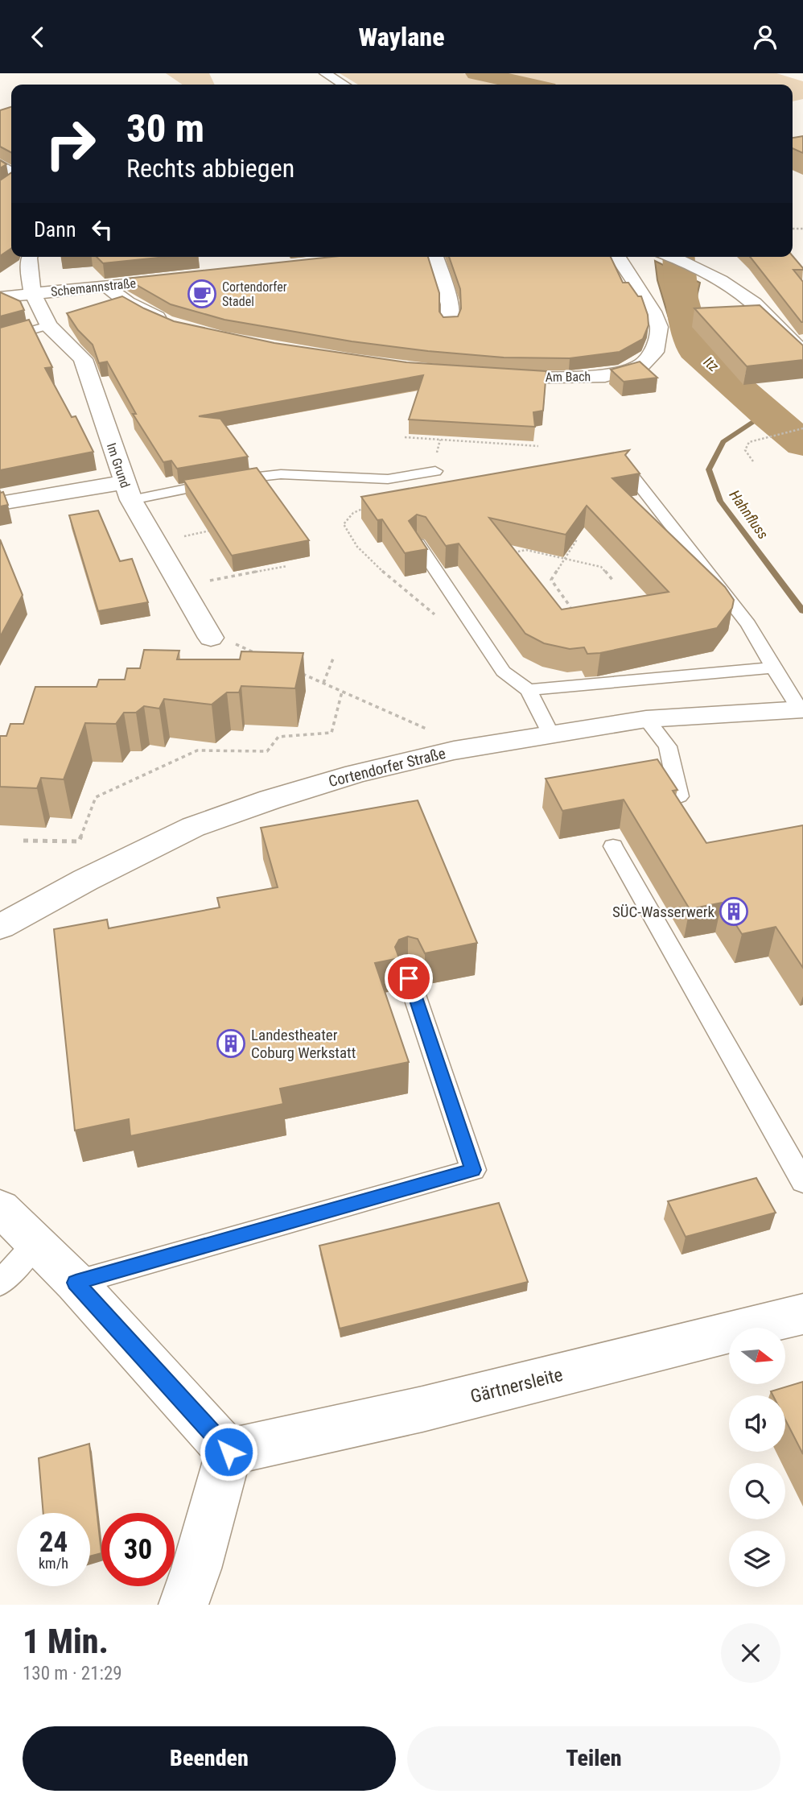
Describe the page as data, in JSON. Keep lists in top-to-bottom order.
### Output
{
  "streets": {
    "street": [
      "Schemannstraße",
      "Am Bach",
      "Im Grund",
      "Cortendorfer Straße",
      "Gärtnersleite"
    ]
  },
  "crossings": [
    ["Schemannstraße", "Im Grund"]
  ],
  "water": ["Itz", "Hahnfluss"],
  "places": {
    "cafe": ["Cortendorfer Stadel"],
    "building": ["SÜC-Wasserwerk", "Landestheater Coburg Werkstatt"]
  },
  "north": "right",
  "page": {
    "header": "Waylane",
    "turn": ["30 m", "Rechts abbiegen"],
    "then": "Dann",
    "speed": "24 km/h",
    "limit": "30",
    "heading": ["1 Min.", "130 m · 21:29"],
    "buttons": ["Beenden", "Teilen"]
  }
}
